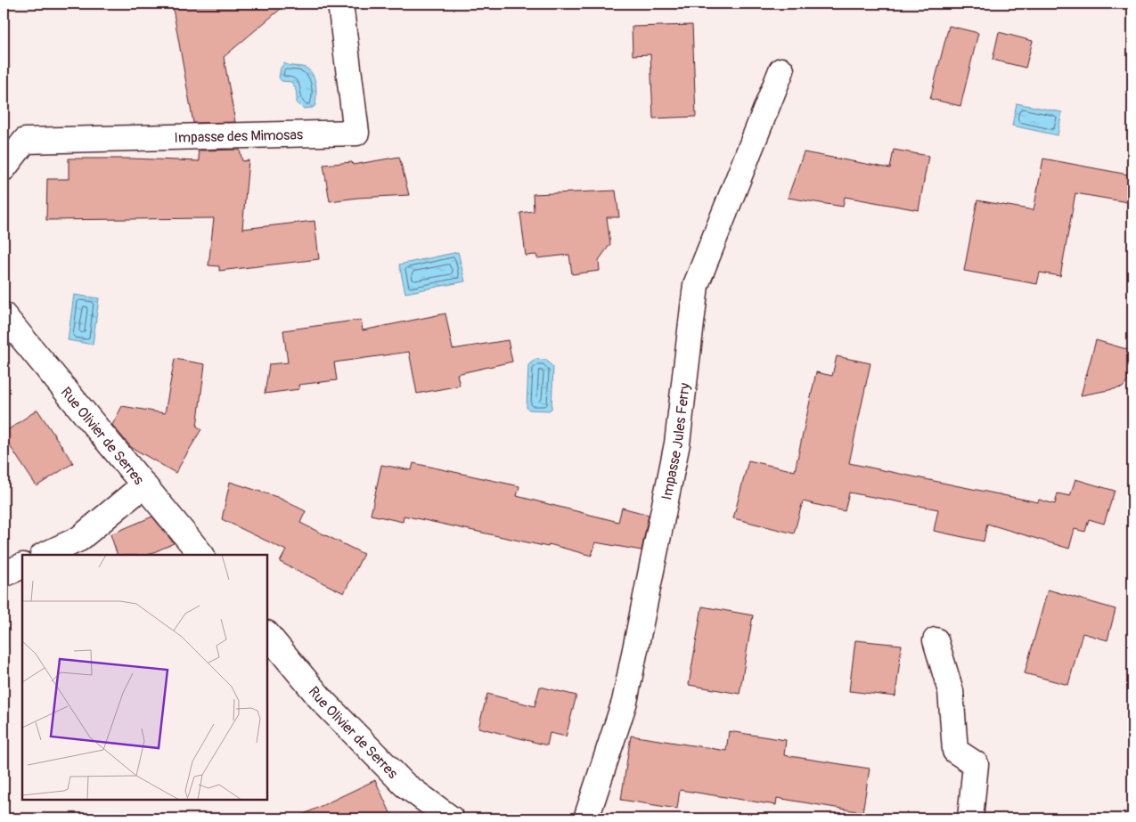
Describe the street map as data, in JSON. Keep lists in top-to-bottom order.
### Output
{
  "streets": {
    "street": ["Impasse des Mimosas", "Rue Olivier de Serres", "Impasse Jules Ferry"]
  }
}
